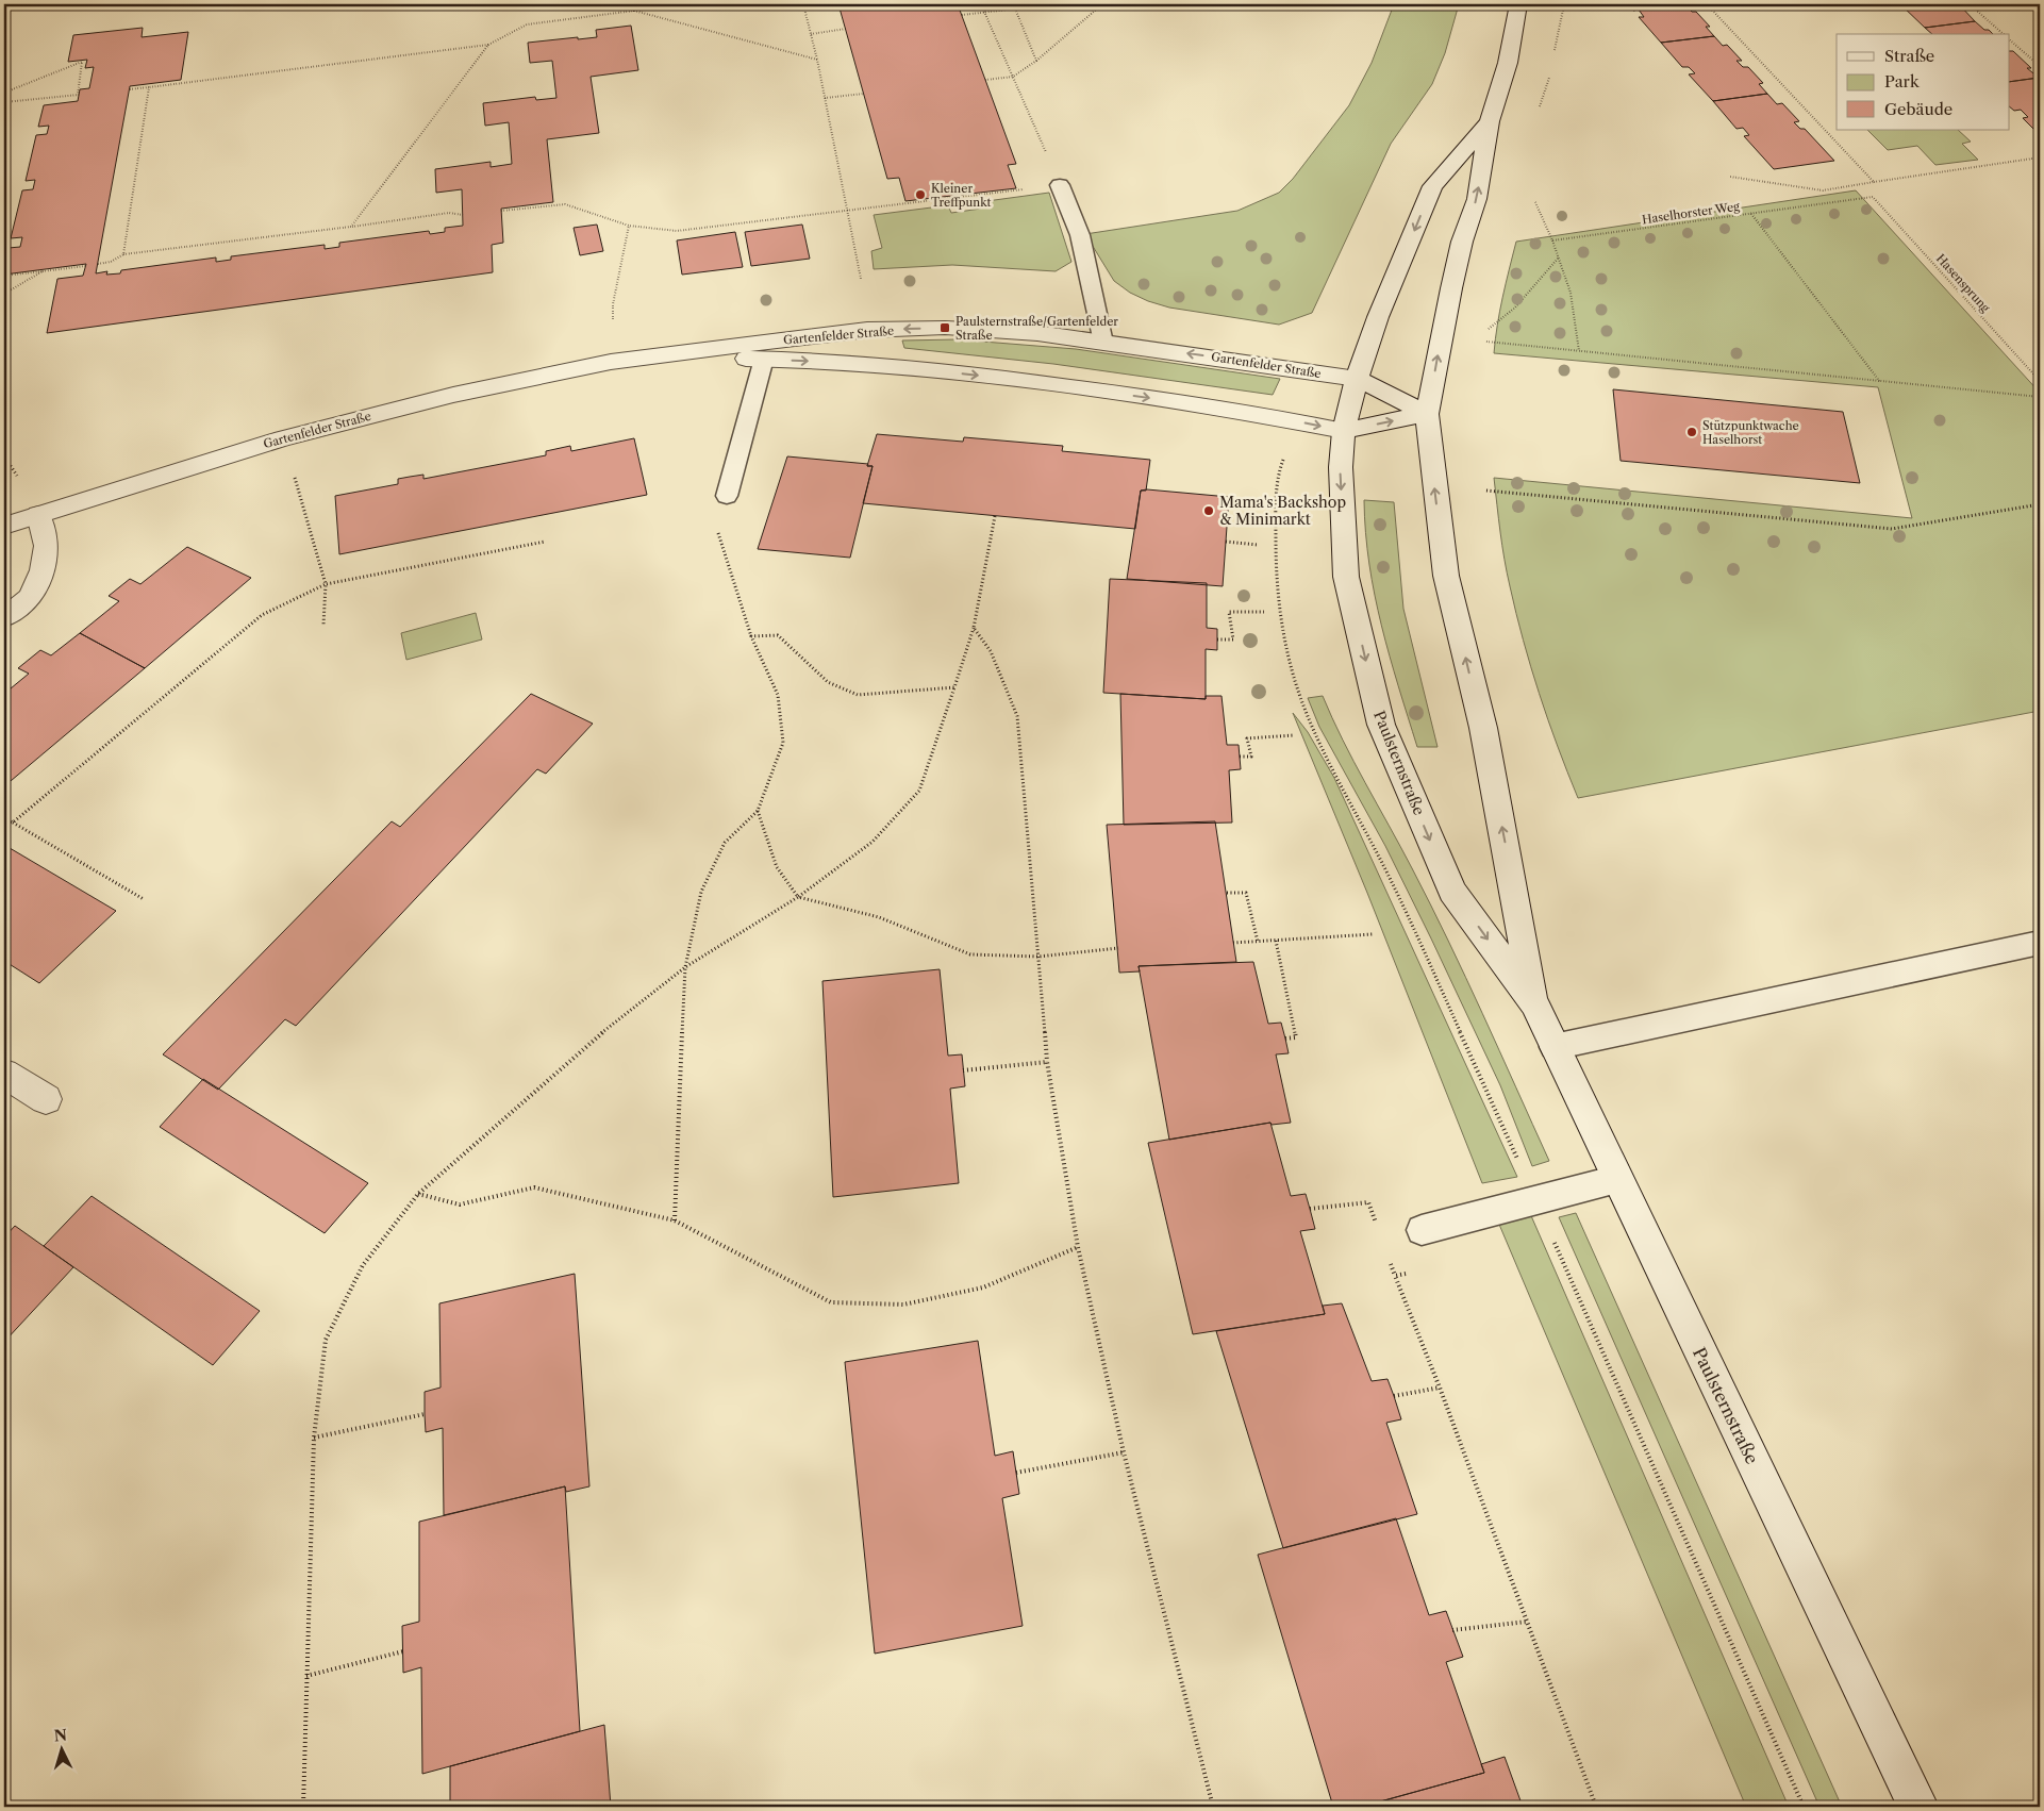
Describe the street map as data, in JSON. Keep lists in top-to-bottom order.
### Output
{
  "streets": {
    "main road": ["Gartenfelder Straße", "Paulsternstraße"],
    "path": ["Haselhorster Weg", "Hasensprung"]
  },
  "crossings": [
    ["Haselhorster Weg", "Hasensprung"],
    ["Gartenfelder Straße", "Paulsternstraße"]
  ],
  "places": {
    "other": ["Kleiner Treffpunkt", "Stützpunktwache Haselhorst", "Mama's Backshop & Minimarkt"],
    "transit": ["Paulsternstraße/Gartenfelder Straße"]
  },
  "legend": ["Straße", "Park", "Gebäude"],
  "north": "top"
}
